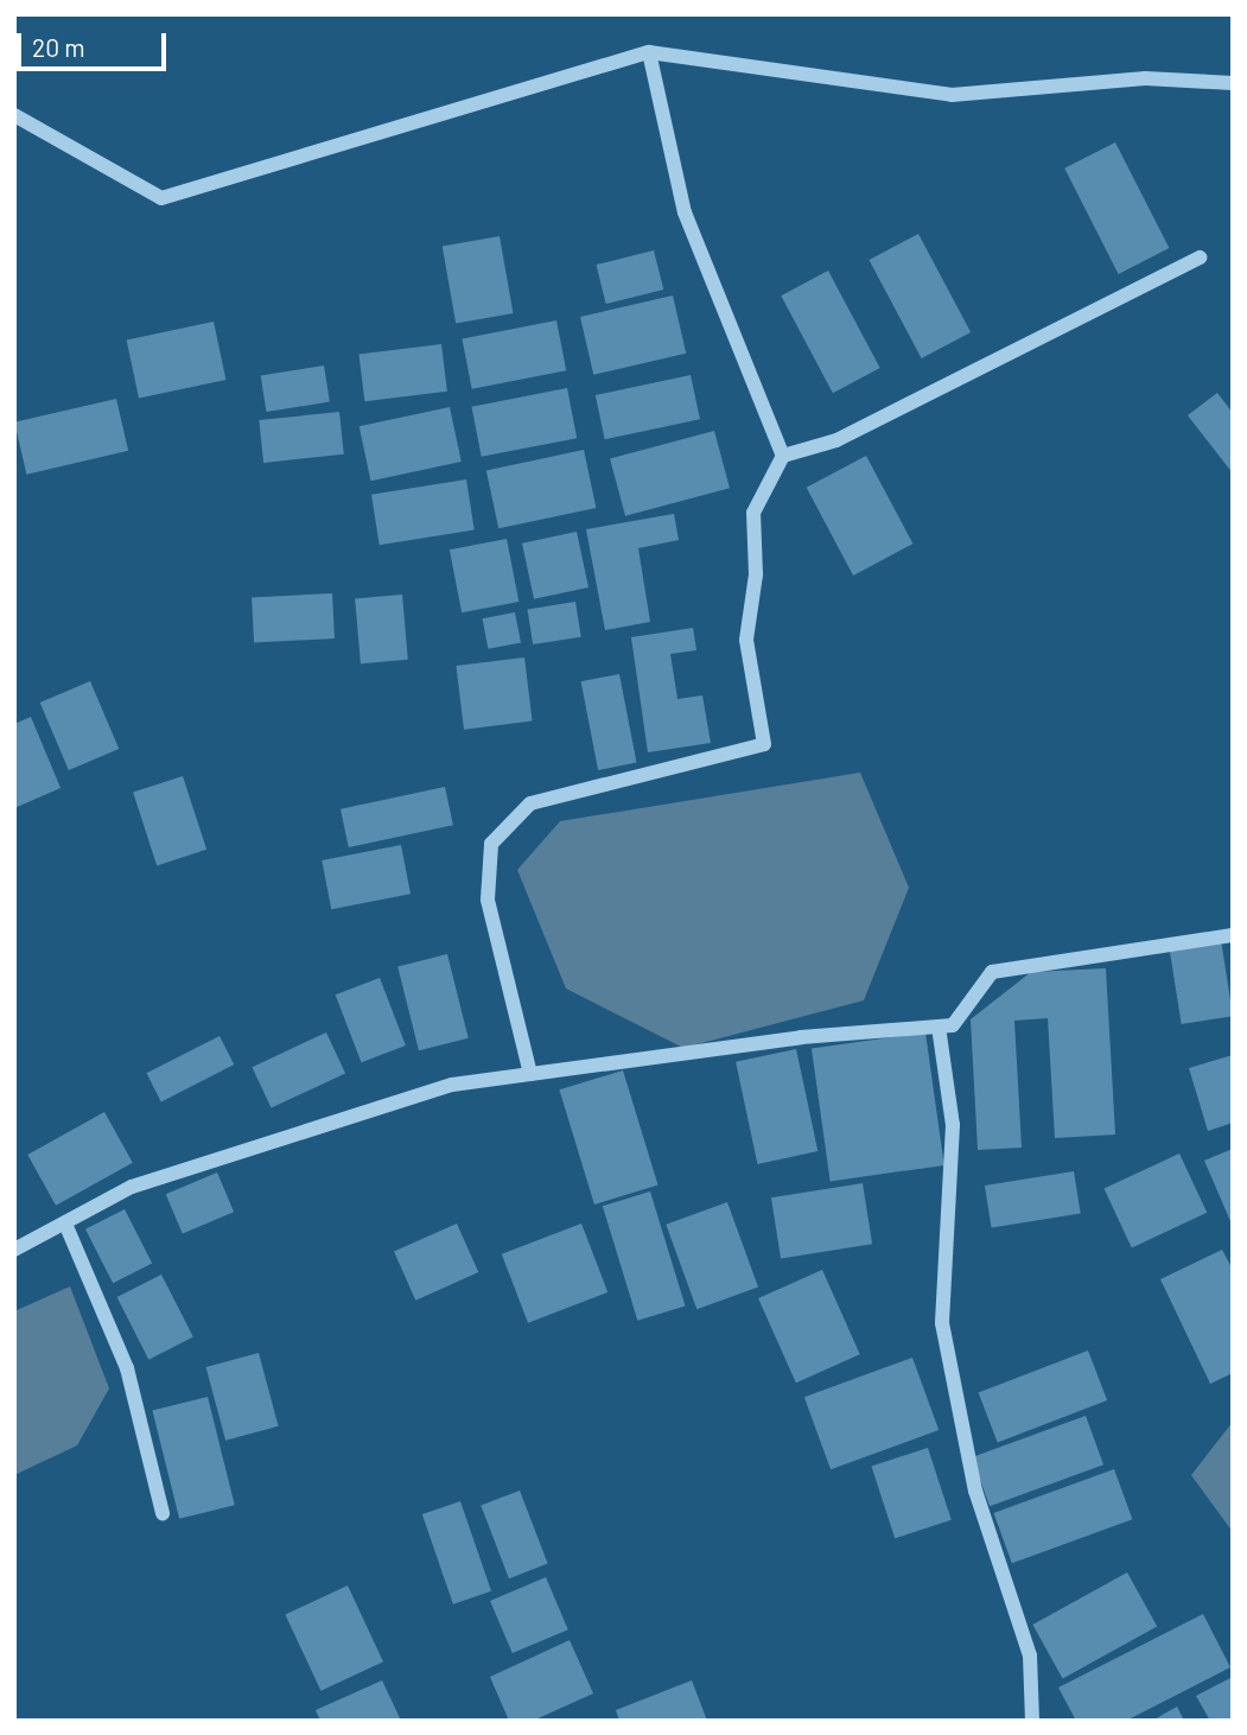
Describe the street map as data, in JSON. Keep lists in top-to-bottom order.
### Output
{
  "scale_bar": "20 m"
}
